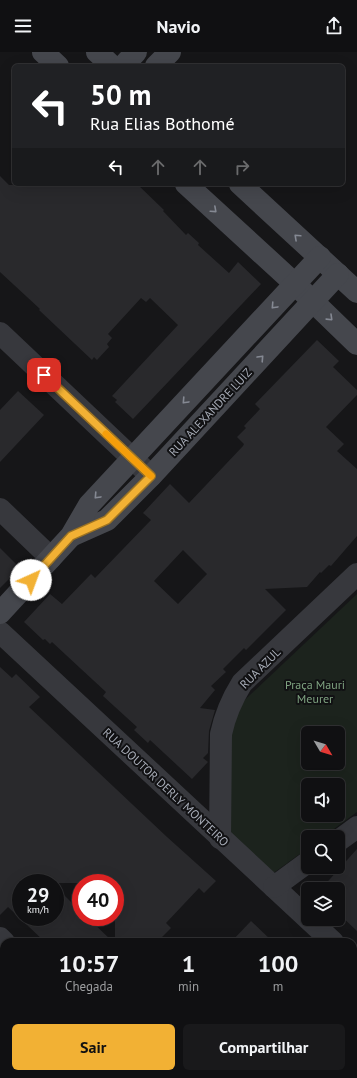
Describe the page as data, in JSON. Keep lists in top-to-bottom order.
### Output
{
  "streets": {
    "street": ["RUA ALEXANDRE LUIZ", "RUA AZUL", "RUA DOUTOR DERLY MONTEIRO"]
  },
  "crossings": [
    ["RUA AZUL", "RUA DOUTOR DERLY MONTEIRO"]
  ],
  "parks": ["Praça Mauri Meurer"],
  "north": "bottom right",
  "page": {
    "header": "Navio",
    "turn": ["50 m", "Rua Elias Bothomé"],
    "speed": "29 km/h",
    "limit": "40",
    "eta": [
      "10:57",
      "Chegada",
      "1",
      "min",
      "100",
      "m"
    ],
    "buttons": ["Sair", "Compartilhar"]
  }
}
